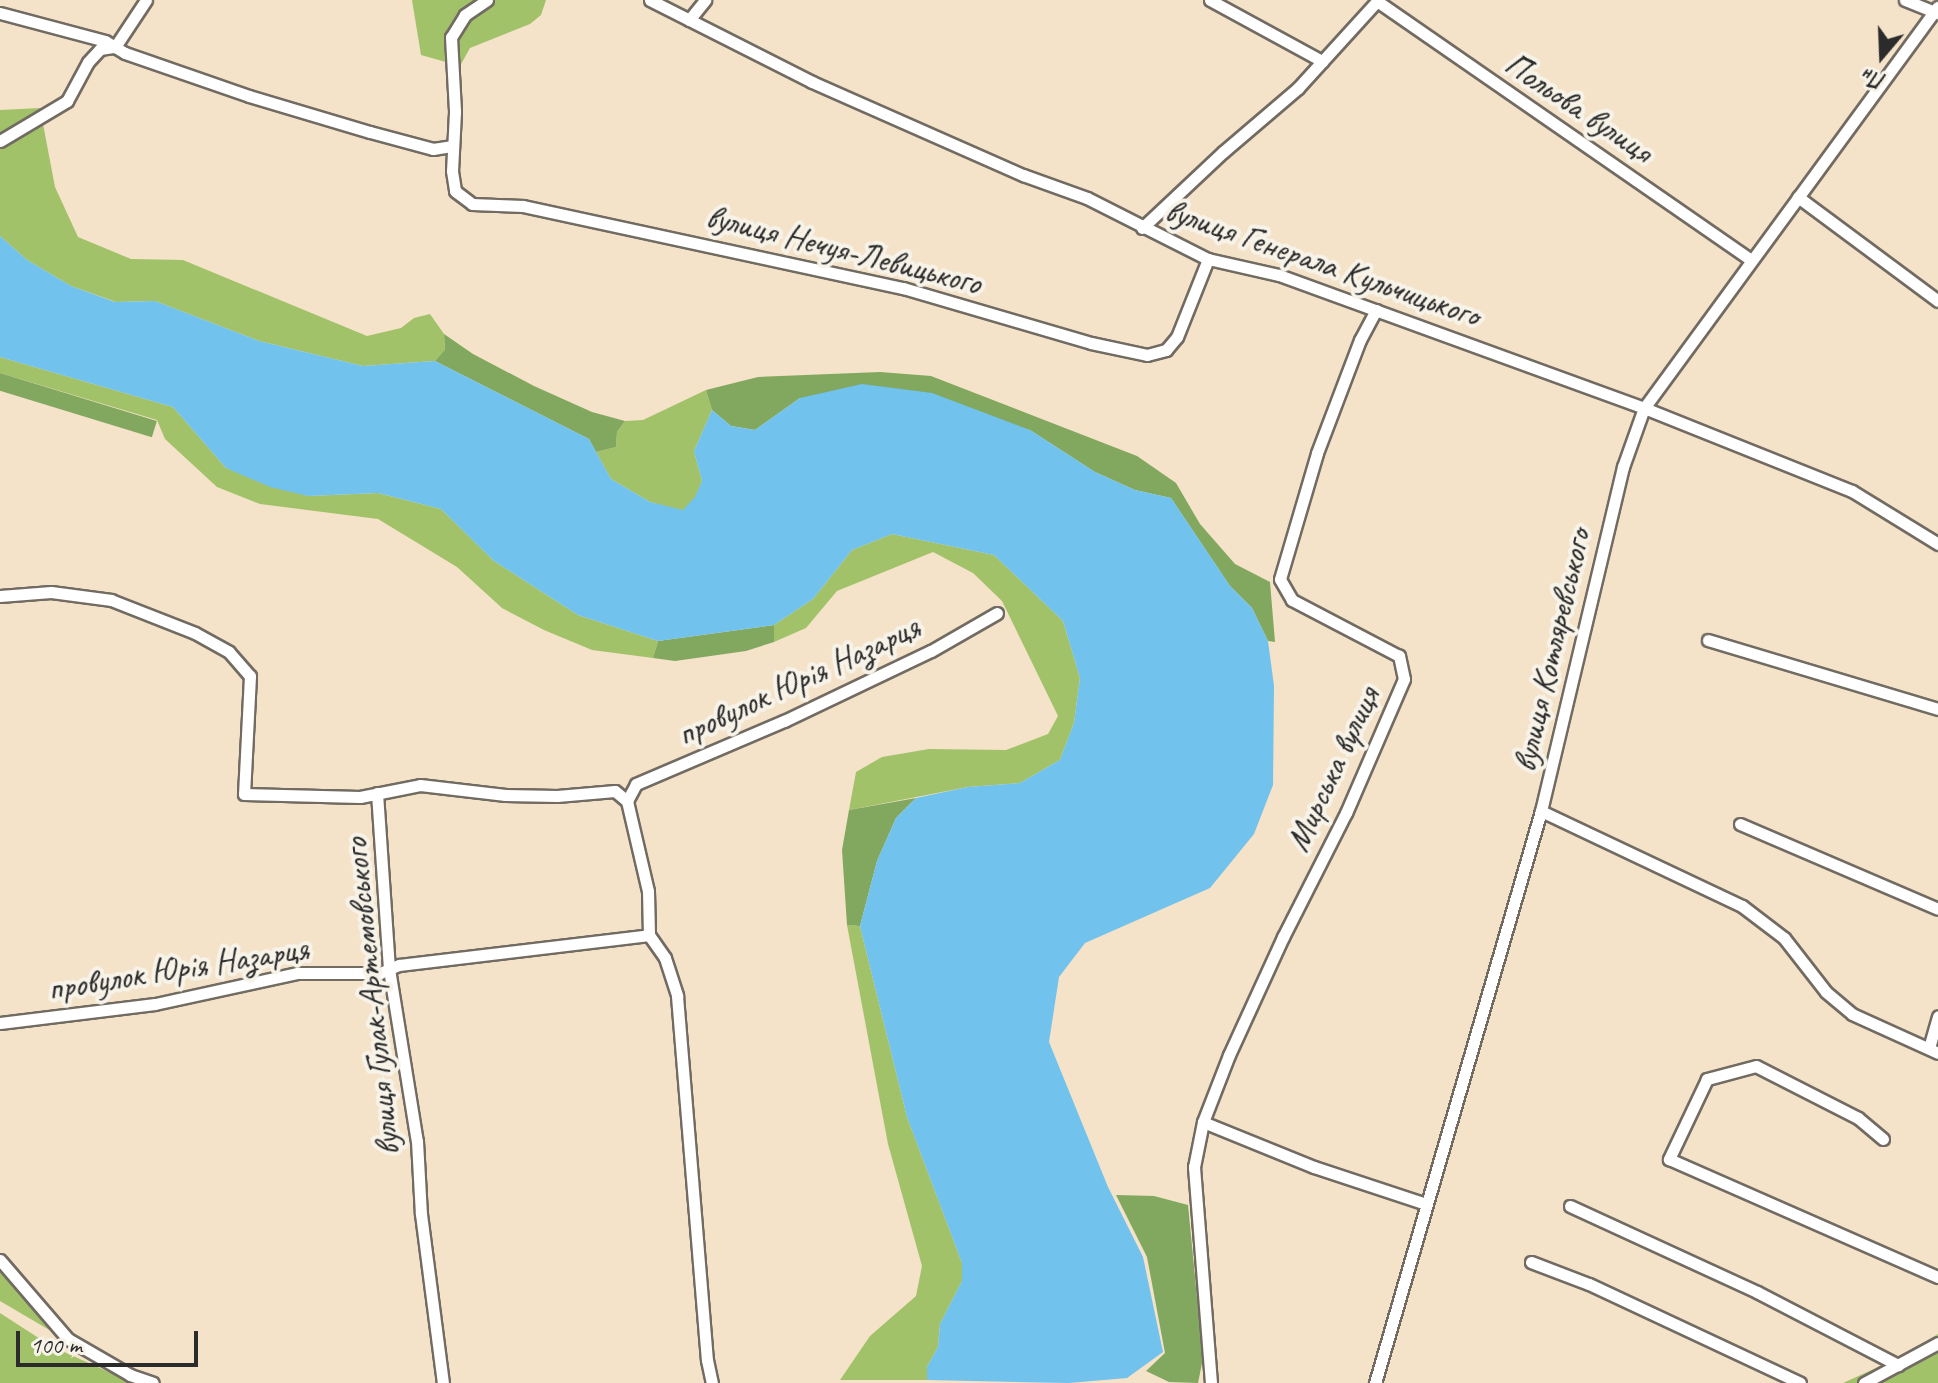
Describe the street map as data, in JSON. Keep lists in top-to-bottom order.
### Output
{
  "streets": {
    "street": [
      "Польова вулиця",
      "вулиця Нечуя-Левицького",
      "вулиця Генерала Кульчицького",
      "вулиця Котляревського",
      "провулок Юрія Назарця",
      "Мирська вулиця",
      "вулиця Гулак-Артемовського"
    ]
  },
  "crossings": [
    ["Польова вулиця", "вулиця Котляревського"],
    ["вулиця Нечуя-Левицького", "вулиця Генерала Кульчицького"],
    ["вулиця Генерала Кульчицького", "вулиця Котляревського"],
    ["вулиця Генерала Кульчицького", "Мирська вулиця"],
    ["провулок Юрія Назарця", "вулиця Гулак-Артемовського"]
  ],
  "scale_bar": "100 m",
  "north": "bottom"
}
